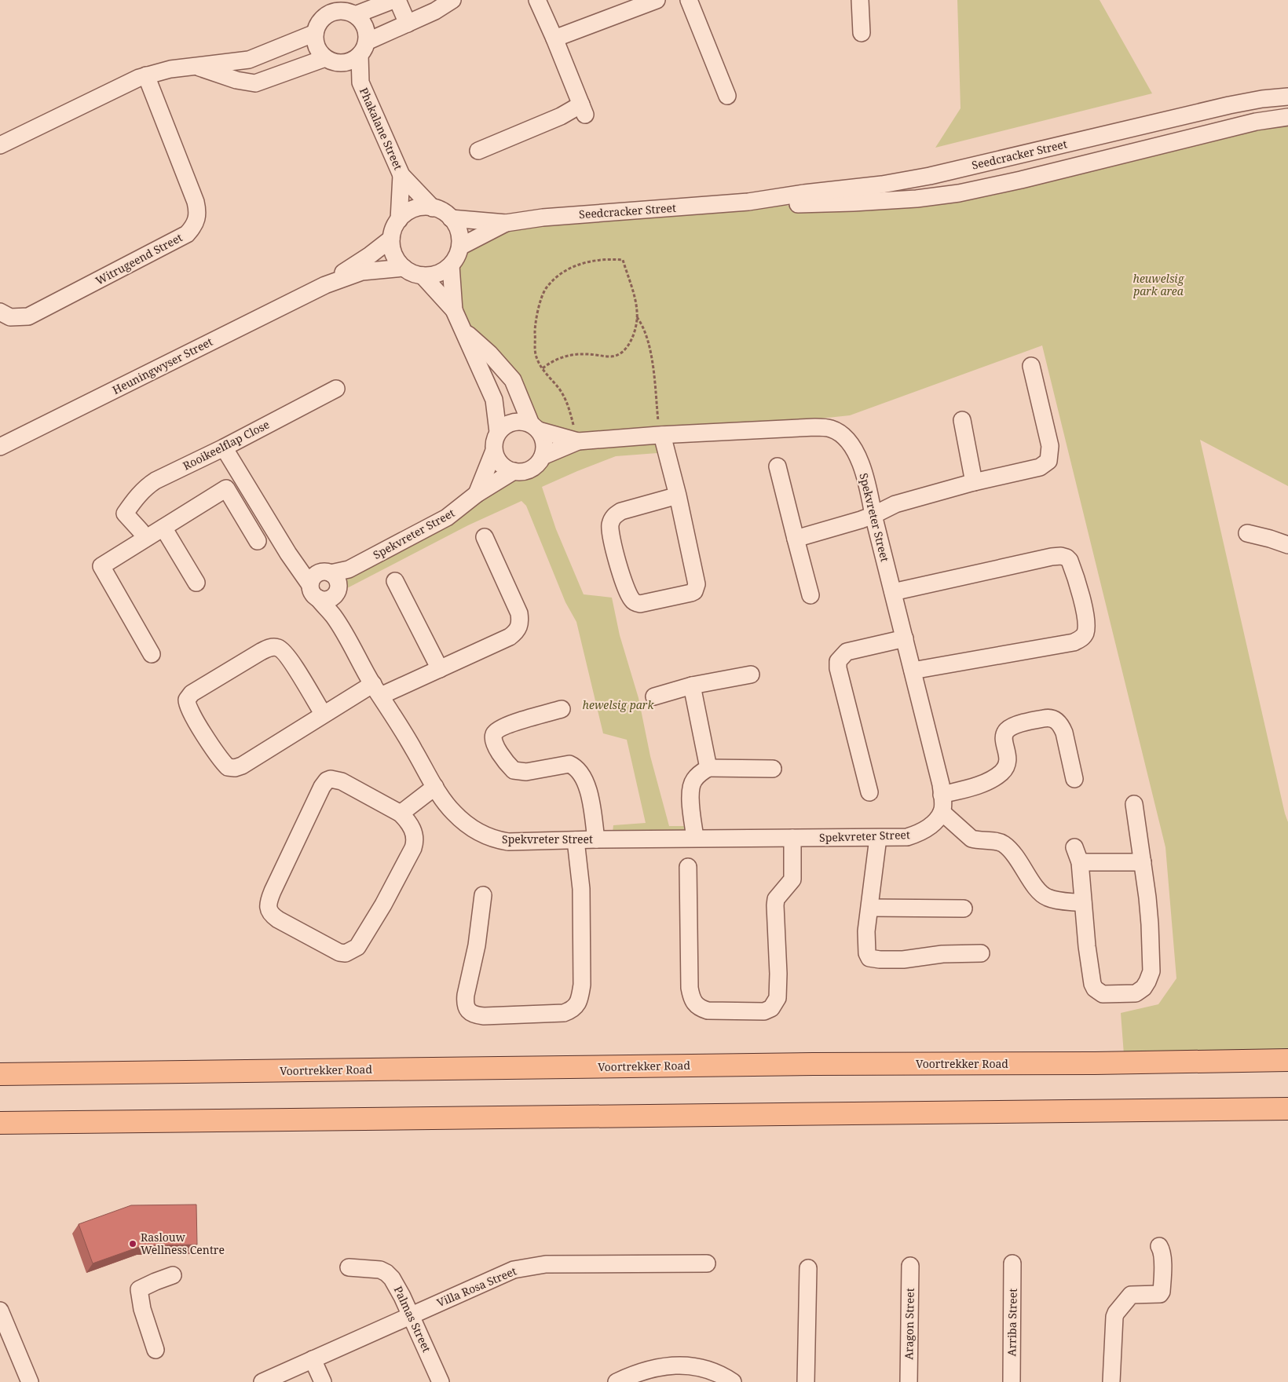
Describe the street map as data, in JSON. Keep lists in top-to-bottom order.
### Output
{
  "streets": {
    "main road": ["Voortrekker Road"],
    "street": [
      "Phakalane Street",
      "Seedcracker Street",
      "Witrugeend Street",
      "Heuningwyser Street",
      "Rooikeelflap Close",
      "Spekvreter Street",
      "Villa Rosa Street",
      "Palmas Street",
      "Arriba Street",
      "Aragon Street"
    ]
  },
  "crossings": [
    ["Phakalane Street", "Seedcracker Street"],
    ["Phakalane Street", "Heuningwyser Street"],
    ["Seedcracker Street", "Heuningwyser Street"],
    ["Rooikeelflap Close", "Spekvreter Street"],
    ["Villa Rosa Street", "Palmas Street"]
  ],
  "parks": ["heuwelsig park area", "hewelsig park"],
  "places": ["Raslouw Wellness Centre"]
}
